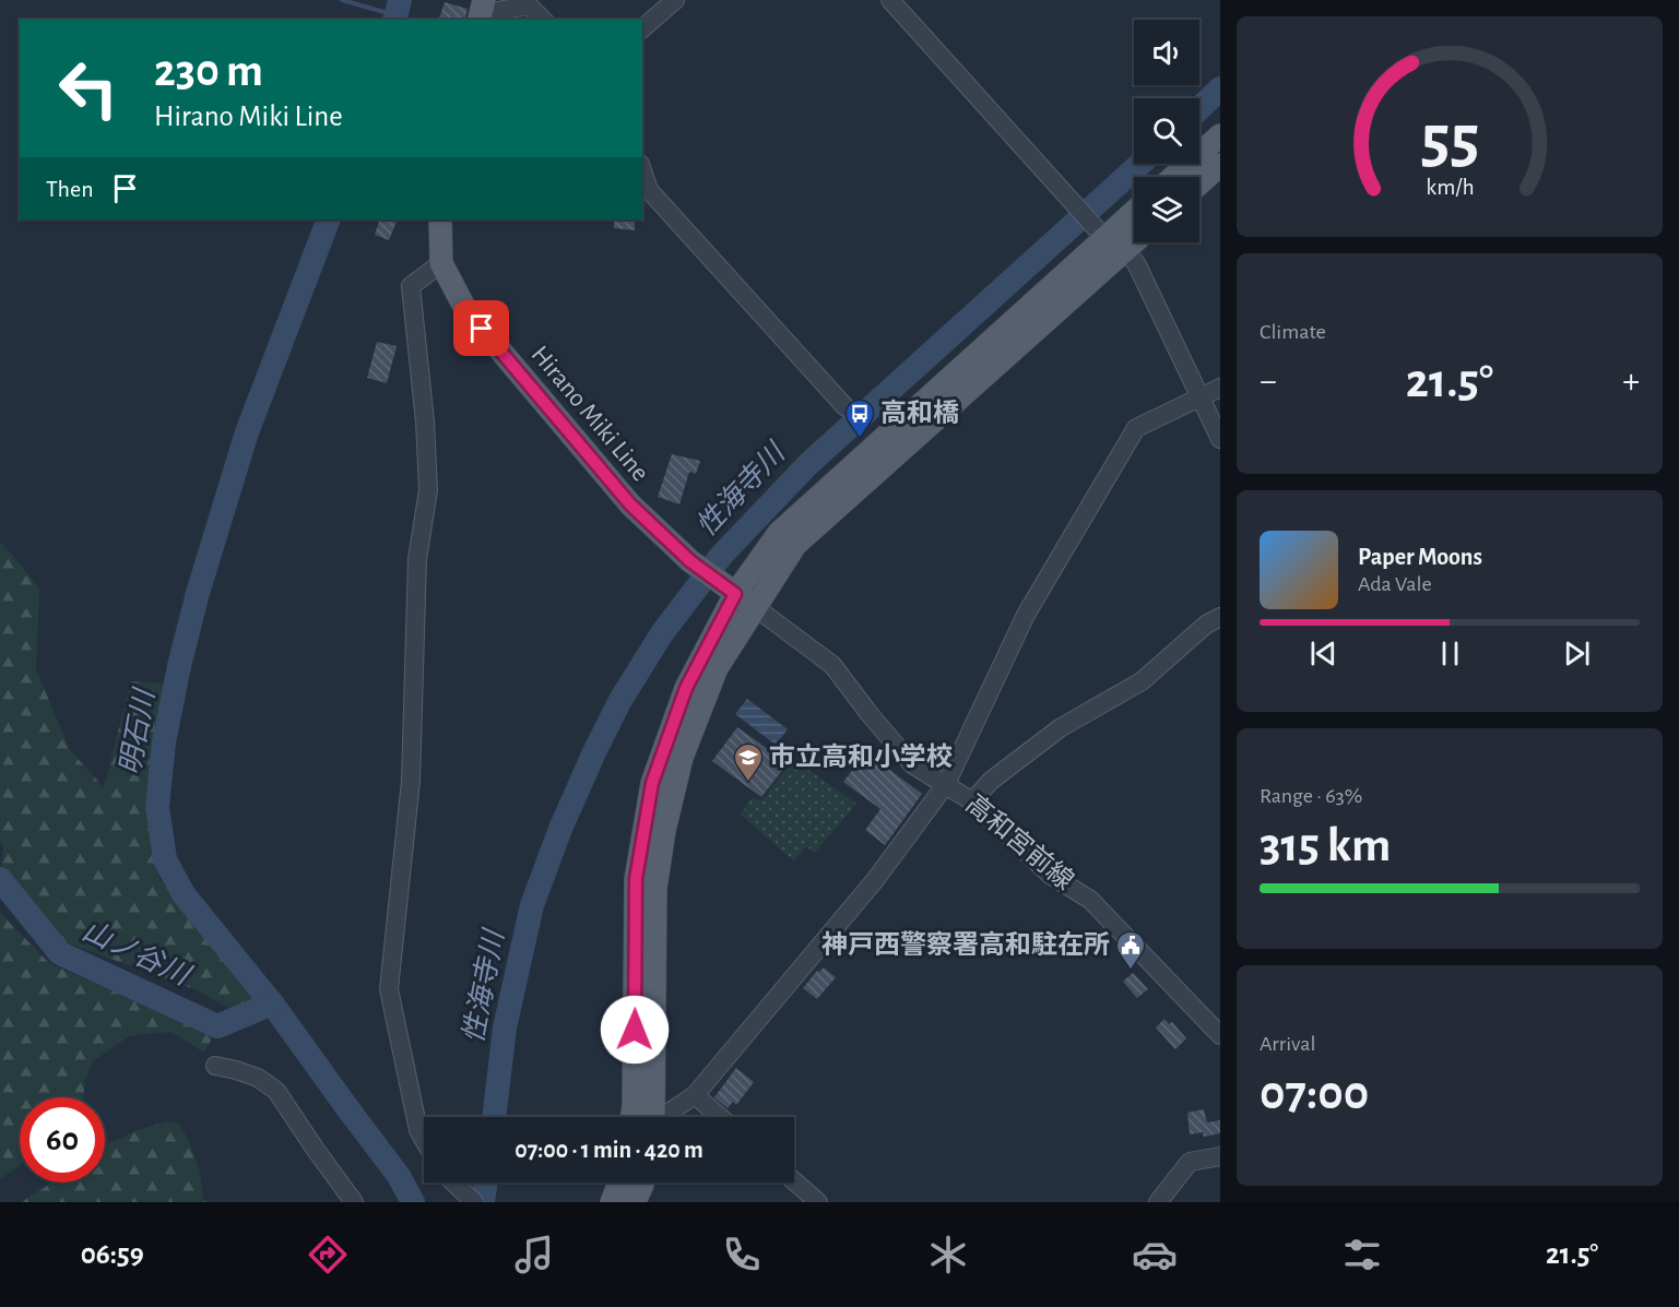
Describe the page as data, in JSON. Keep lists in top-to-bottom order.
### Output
{
  "streets": {
    "main road": ["Hirano Miki Line"],
    "street": ["高和宮前線"]
  },
  "crossings": [
    ["Hirano Miki Line", "高和宮前線"]
  ],
  "water": ["性海寺川", "明石川", "山ノ谷川"],
  "places": {
    "bus stop": ["高和橋"],
    "school or university": ["市立高和小学校"],
    "public building": ["神戸西警察署高和駐在所"]
  },
  "page": {
    "turn": ["230 m", "Hirano Miki Line"],
    "then": "Then",
    "tile": [
      "Climate",
      ["Range · 63%", "315 km"],
      ["Arrival", "07:00"]
    ],
    "heat": ["−", "21.5°", "+"],
    "song": ["Paper Moons", "Ada Vale"],
    "limit": "60",
    "trip": "07:00 · 1 min · 420 m",
    "tabs": ["06:59", "21.5°"],
    "gauge": ["55", "km/h"]
  }
}
